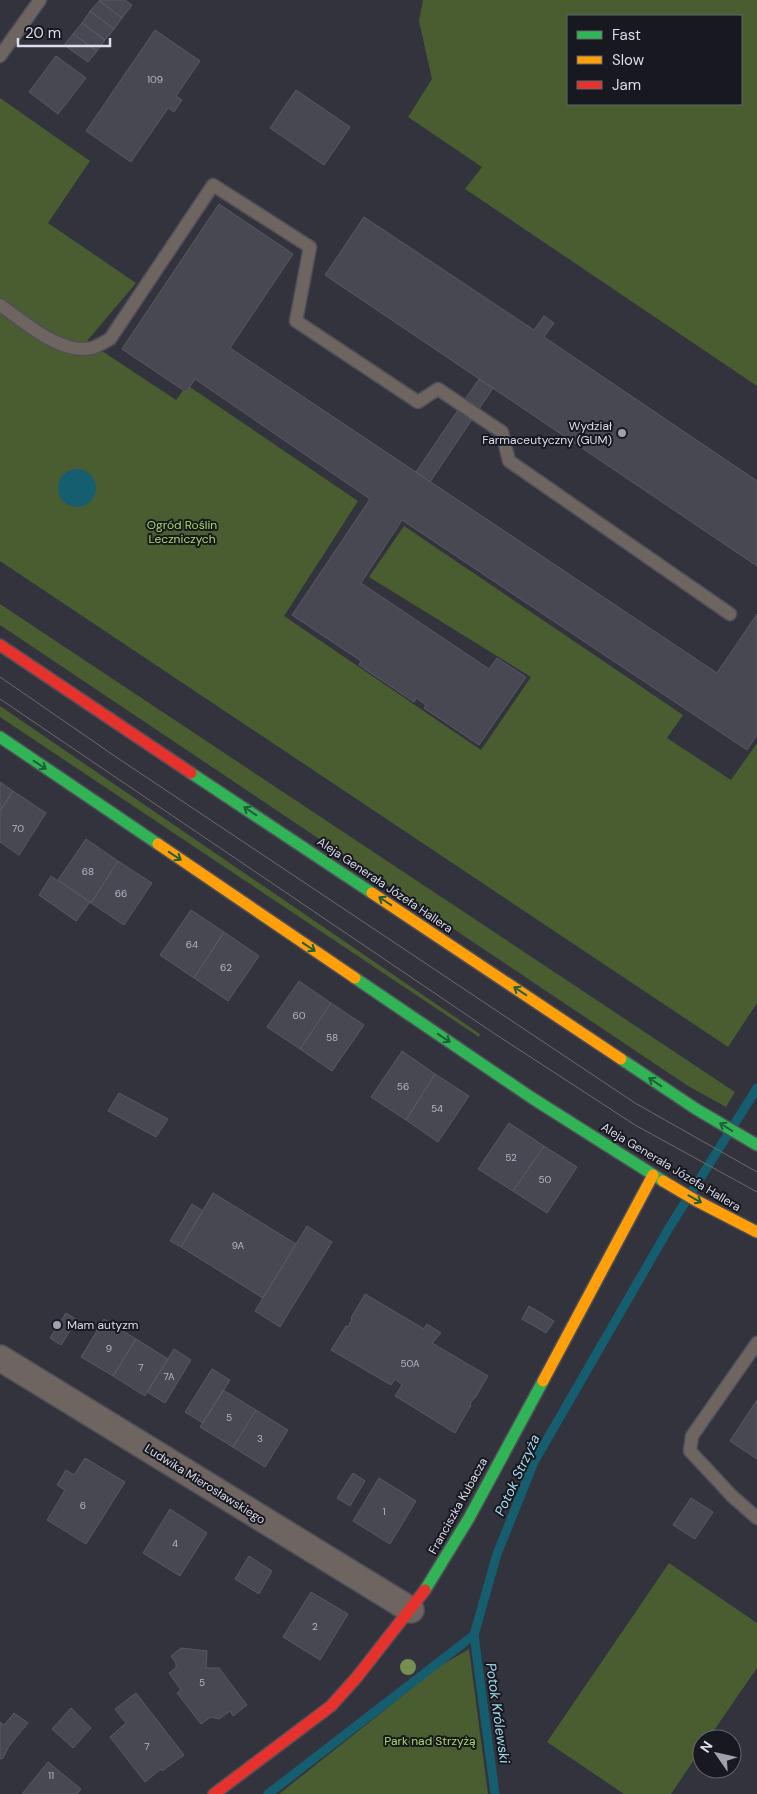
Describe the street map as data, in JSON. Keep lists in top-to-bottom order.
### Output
{
  "streets": {
    "main road": ["Aleja Generała Józefa Hallera", "Franciszka Kubacza"],
    "street": ["Ludwika Mierosławskiego"]
  },
  "crossings": [
    ["Aleja Generała Józefa Hallera", "Franciszka Kubacza"],
    ["Ludwika Mierosławskiego", "Franciszka Kubacza"]
  ],
  "water": ["Potok Strzyża", "Potok Królewski"],
  "parks": ["Ogród Roślin Leczniczych", "Park nad Strzyżą"],
  "places": ["Wydział Farmaceutyczny (GUM)", "Mam autyzm"],
  "house_numbers": [
    "109",
    "70",
    "68",
    "66",
    "64",
    "62",
    "60",
    "58",
    "56",
    "54",
    "52",
    "50",
    "9A",
    "9",
    "50A",
    "7",
    "7A",
    "5",
    "3",
    "6",
    "1",
    "4",
    "2",
    "5",
    "7",
    "11"
  ],
  "legend": ["Fast", "Slow", "Jam"],
  "scale_bar": "20 m",
  "north": "top left"
}
